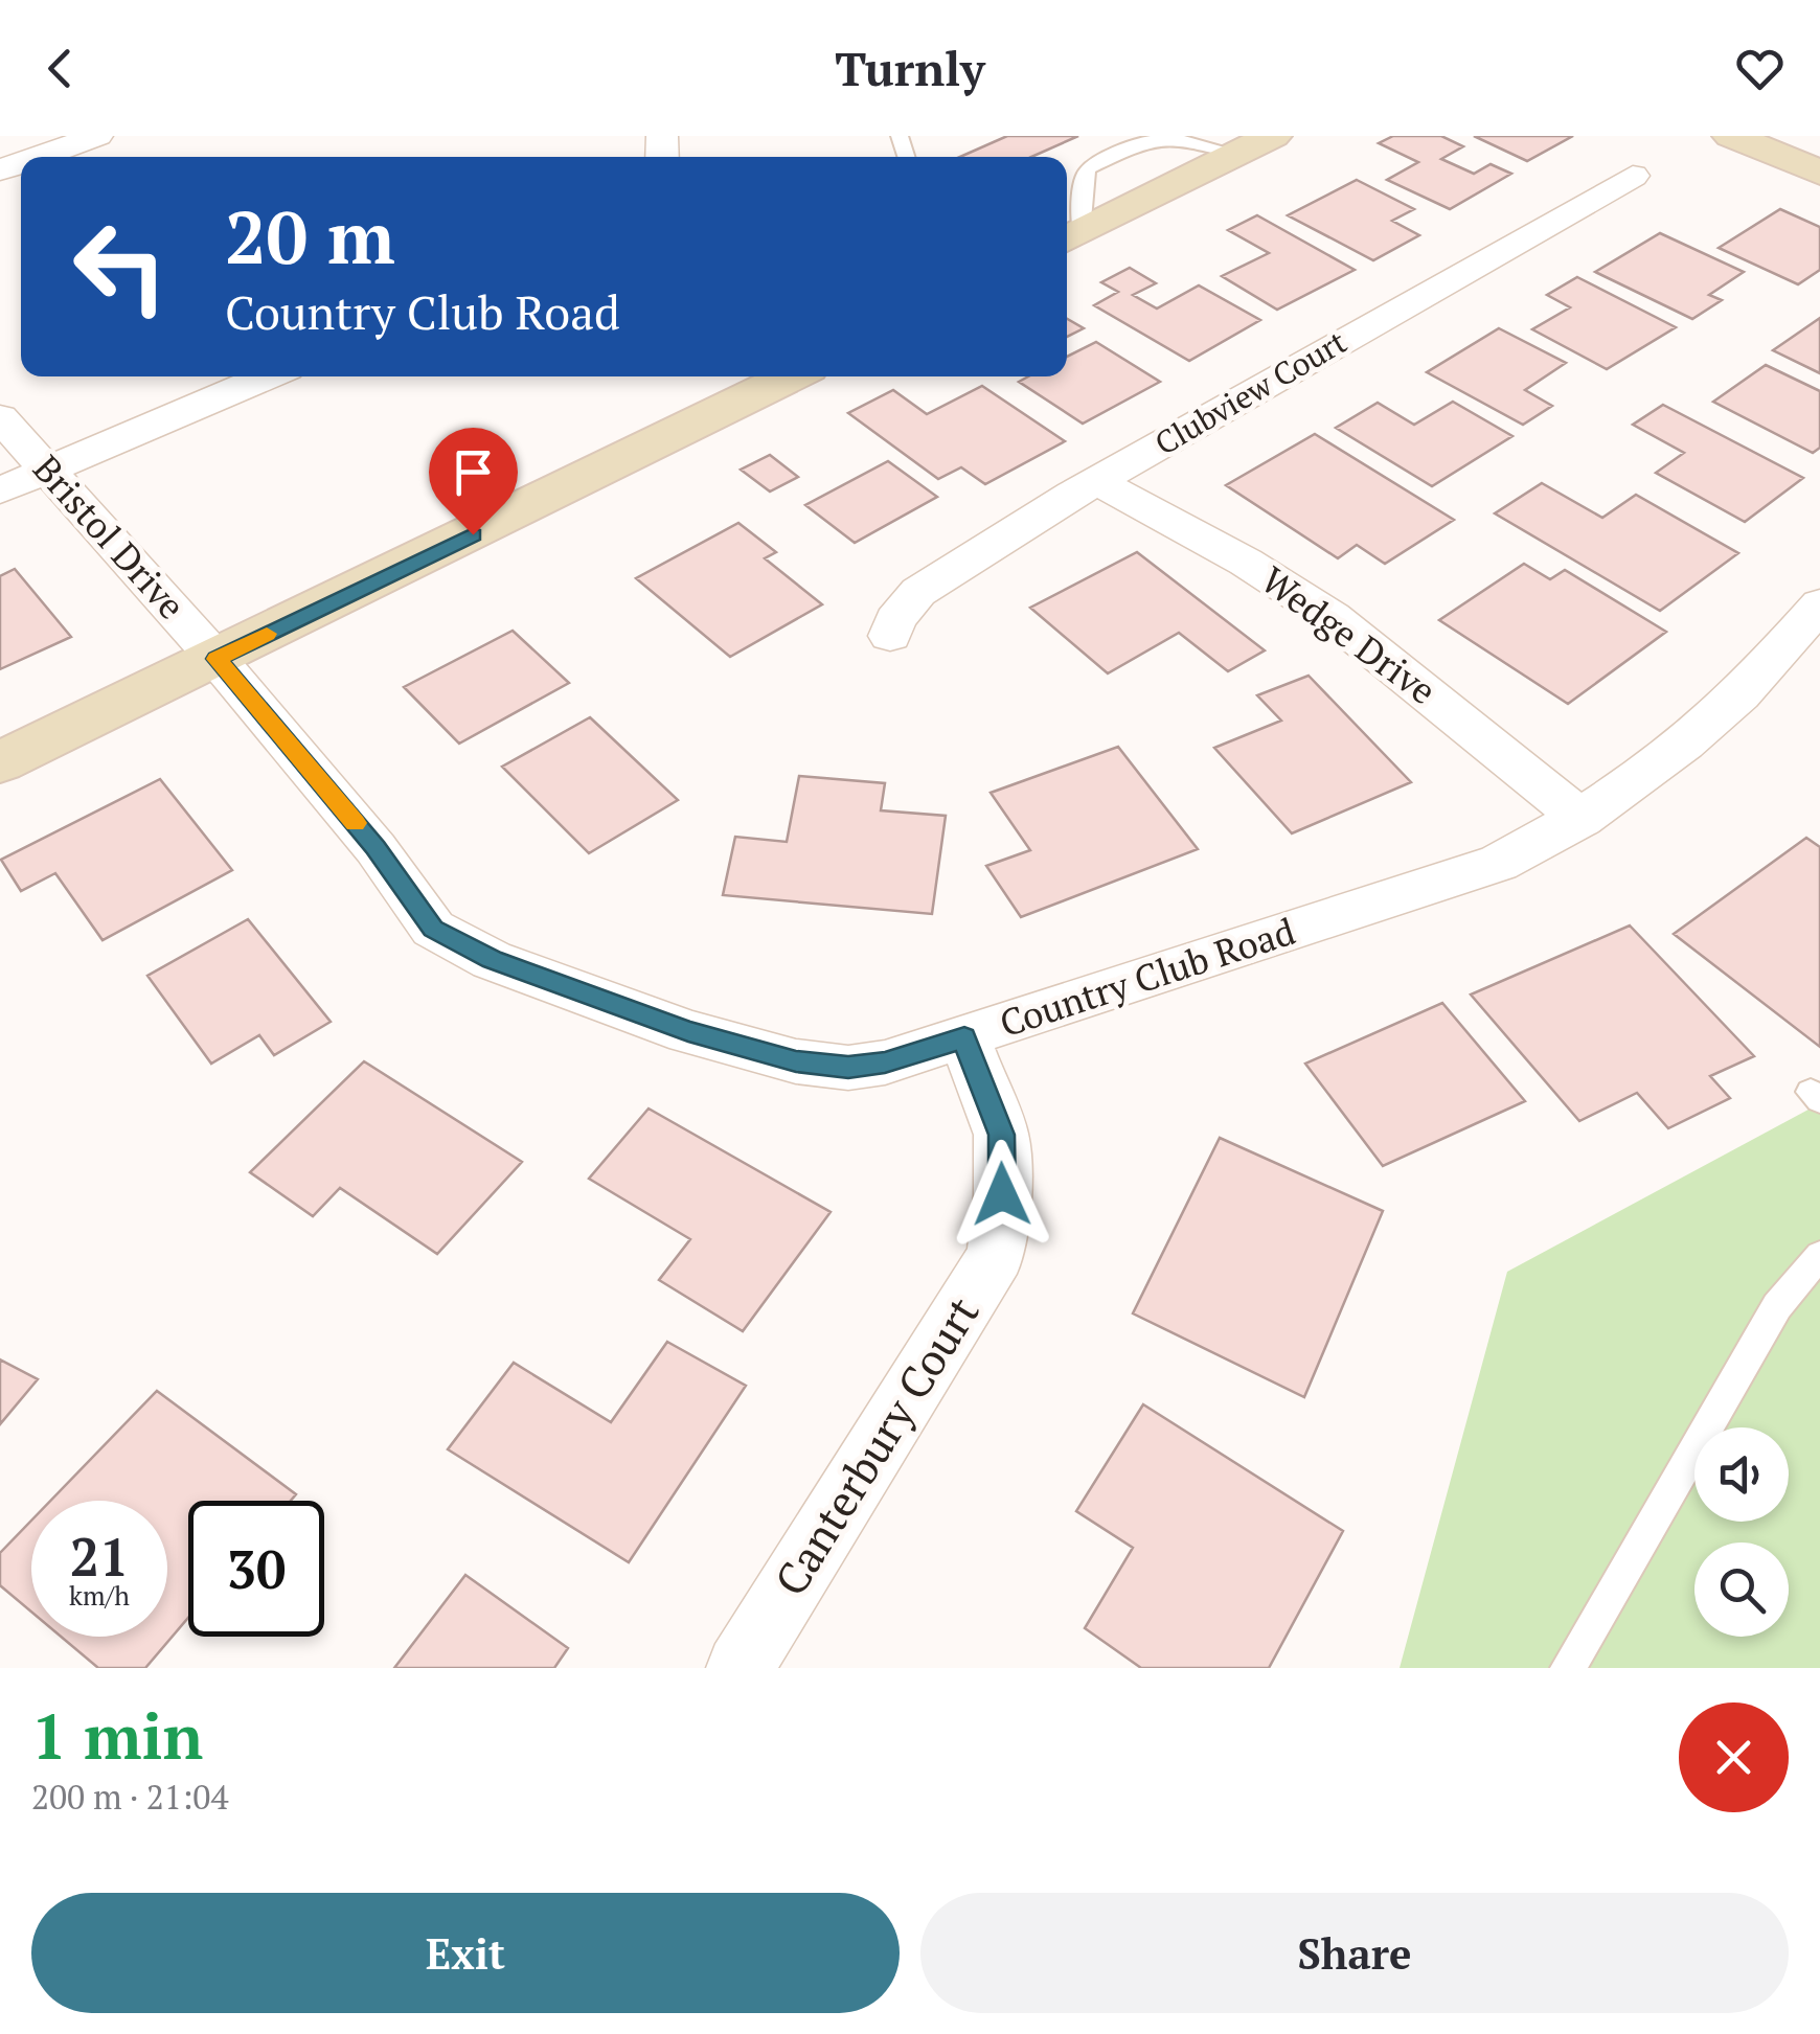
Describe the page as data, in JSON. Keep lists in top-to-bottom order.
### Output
{
  "streets": {
    "street": [
      "Clubview Court",
      "Bristol Drive",
      "Wedge Drive",
      "Country Club Road",
      "Canterbury Court"
    ]
  },
  "crossings": [
    ["Clubview Court", "Wedge Drive"],
    ["Bristol Drive", "Country Club Road"],
    ["Wedge Drive", "Country Club Road"],
    ["Country Club Road", "Canterbury Court"]
  ],
  "page": {
    "header": "Turnly",
    "turn": ["20 m", "Country Club Road"],
    "speed": "21 km/h",
    "limit": "30",
    "heading": ["1 min", "200 m · 21:04"],
    "buttons": ["Exit", "Share"]
  }
}
